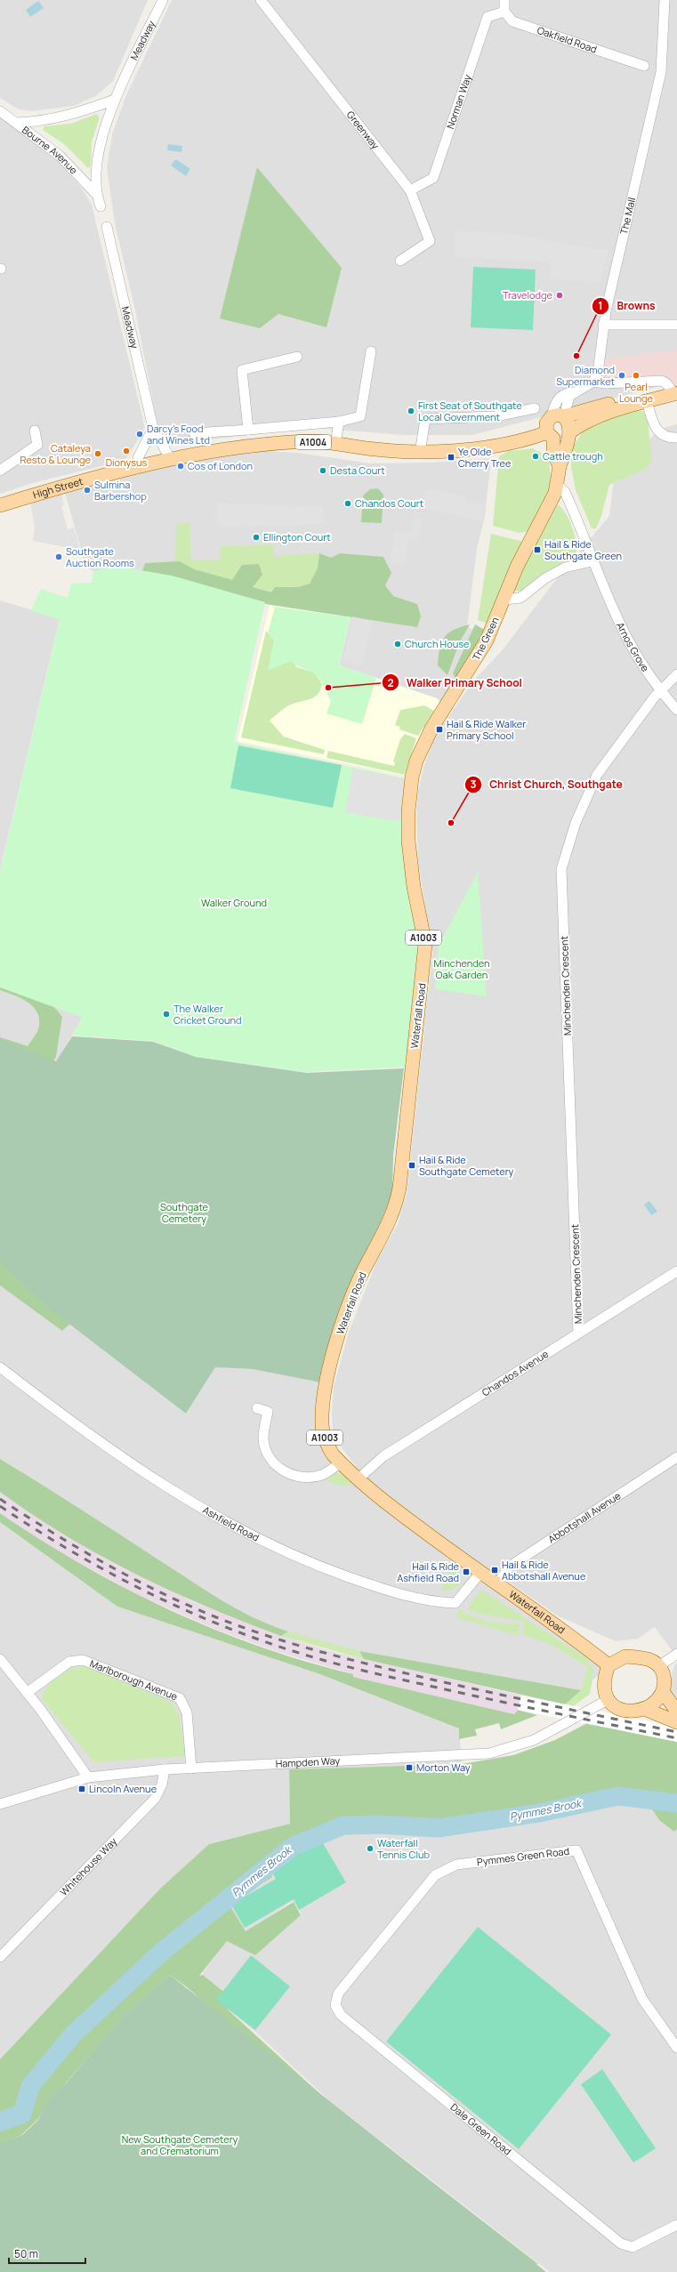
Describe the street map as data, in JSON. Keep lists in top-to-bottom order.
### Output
{
  "streets": {
    "main road": [
      "A1004",
      "High Street",
      "The Green",
      "A1003",
      "Waterfall Road"
    ],
    "street": [
      "Meadway",
      "Oakfield Road",
      "Norman Way",
      "Greenway",
      "Bourne Avenue",
      "The Mall",
      "Arnos Grove",
      "Minchenden Crescent",
      "Chandos Avenue",
      "Abbotshall Avenue",
      "Ashfield Road",
      "Marlborough Avenue",
      "Hampden Way",
      "Pymmes Green Road",
      "Whitehouse Way",
      "Dale Green Road"
    ]
  },
  "crossings": [
    ["Meadway", "Bourne Avenue"],
    ["Meadway", "A1004"],
    ["Oakfield Road", "Norman Way"],
    ["Norman Way", "Greenway"],
    ["A1004", "High Street"],
    ["A1004", "The Green"],
    ["The Green", "Waterfall Road"],
    ["Arnos Grove", "Minchenden Crescent"],
    ["Minchenden Crescent", "Chandos Avenue"],
    ["Waterfall Road", "Chandos Avenue"],
    ["Waterfall Road", "Abbotshall Avenue"],
    ["Waterfall Road", "Ashfield Road"],
    ["Waterfall Road", "Hampden Way"],
    ["Marlborough Avenue", "Hampden Way"],
    ["Hampden Way", "Whitehouse Way"],
    ["Pymmes Green Road", "Dale Green Road"]
  ],
  "water": ["Pymmes Brook"],
  "parks": [
    "Walker Ground",
    "Minchenden Oak Garden",
    "Southgate Cemetery",
    "New Southgate Cemetery and Crematorium"
  ],
  "places": {
    "other": [
      "Travelodge",
      "Browns",
      "Diamond Supermarket",
      "Pearl Lounge",
      "First Seat of Southgate Local Government",
      "Darcy's Food and Wines Ltd",
      "Dionysus",
      "Cataleya Resto & Lounge",
      "Cattle trough",
      "Cos of London",
      "Desta Court",
      "Sulmina Barbershop",
      "Chandos Court",
      "Ellington Court",
      "Southgate Auction Rooms",
      "Church House",
      "Walker Primary School",
      "Christ Church, Southgate",
      "The Walker Cricket Ground",
      "Waterfall Tennis Club"
    ],
    "transit": [
      "Ye Olde Cherry Tree",
      "Hail & Ride Southgate Green",
      "Hail & Ride Walker Primary School",
      "Hail & Ride Southgate Cemetery",
      "Hail & Ride Abbotshall Avenue",
      "Hail & Ride Ashfield Road",
      "Morton Way",
      "Lincoln Avenue"
    ]
  },
  "scale_bar": "50 m"
}
